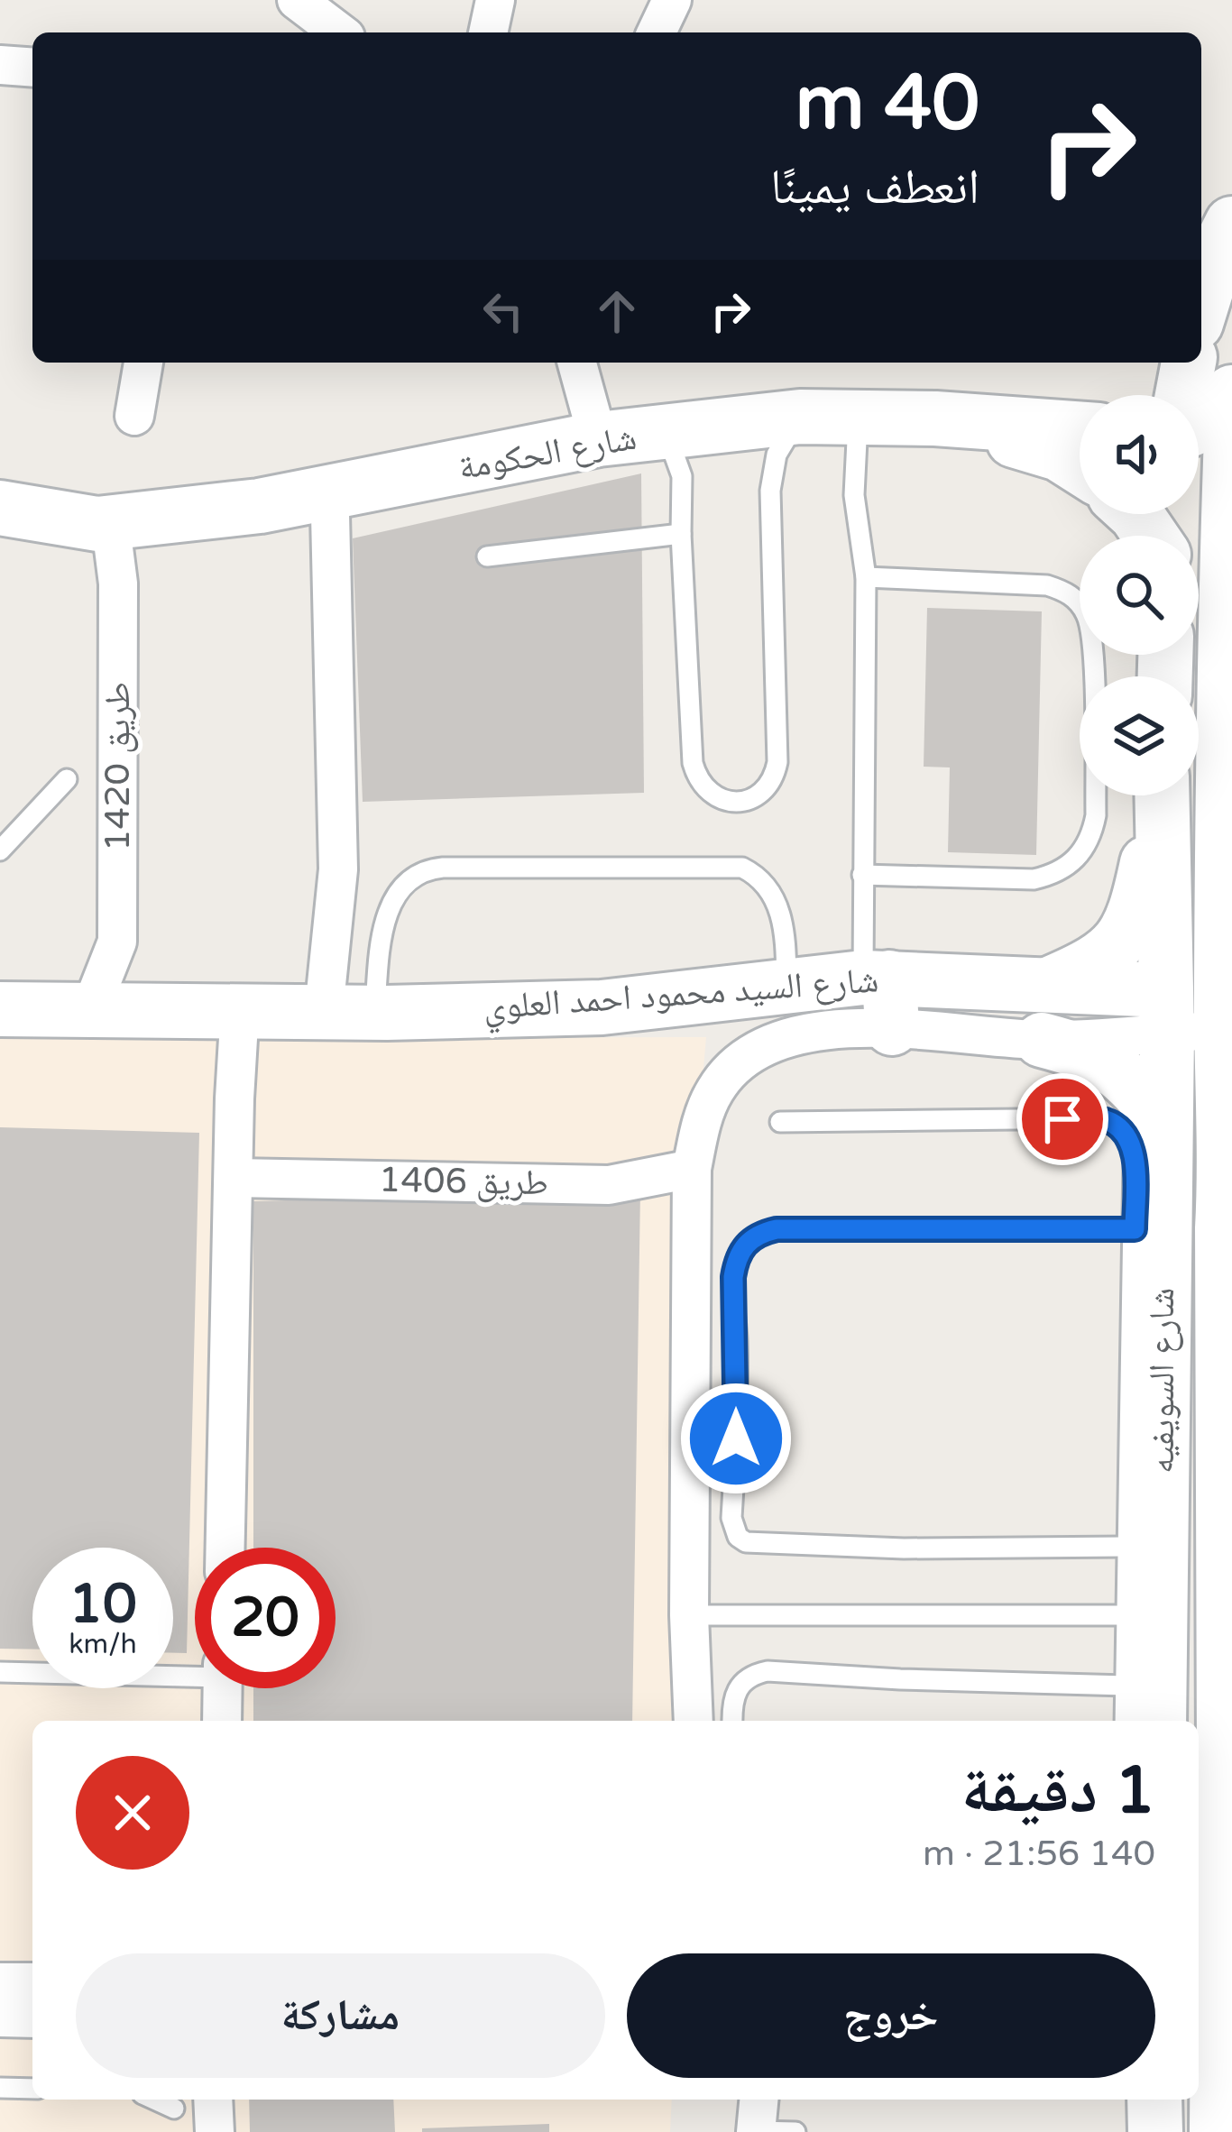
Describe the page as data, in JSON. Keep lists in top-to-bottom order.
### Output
{
  "streets": {
    "street": [
      "شارع الحكومة",
      "طريق 1420",
      "شارع السيد محمود احمد العلوي",
      "طريق 1406",
      "شارع السويفيه"
    ]
  },
  "crossings": [
    ["شارع الحكومة", "طريق 1420"],
    ["طريق 1420", "شارع السيد محمود احمد العلوي"],
    ["شارع السيد محمود احمد العلوي", "طريق 1406"],
    ["شارع السيد محمود احمد العلوي", "شارع السويفيه"]
  ],
  "page": {
    "turn": ["40 m", "انعطف يمينًا"],
    "speed": "10 km/h",
    "limit": "20",
    "heading": ["1 دقيقة", "140 m · 21:56"],
    "buttons": ["خروج", "مشاركة"]
  }
}
